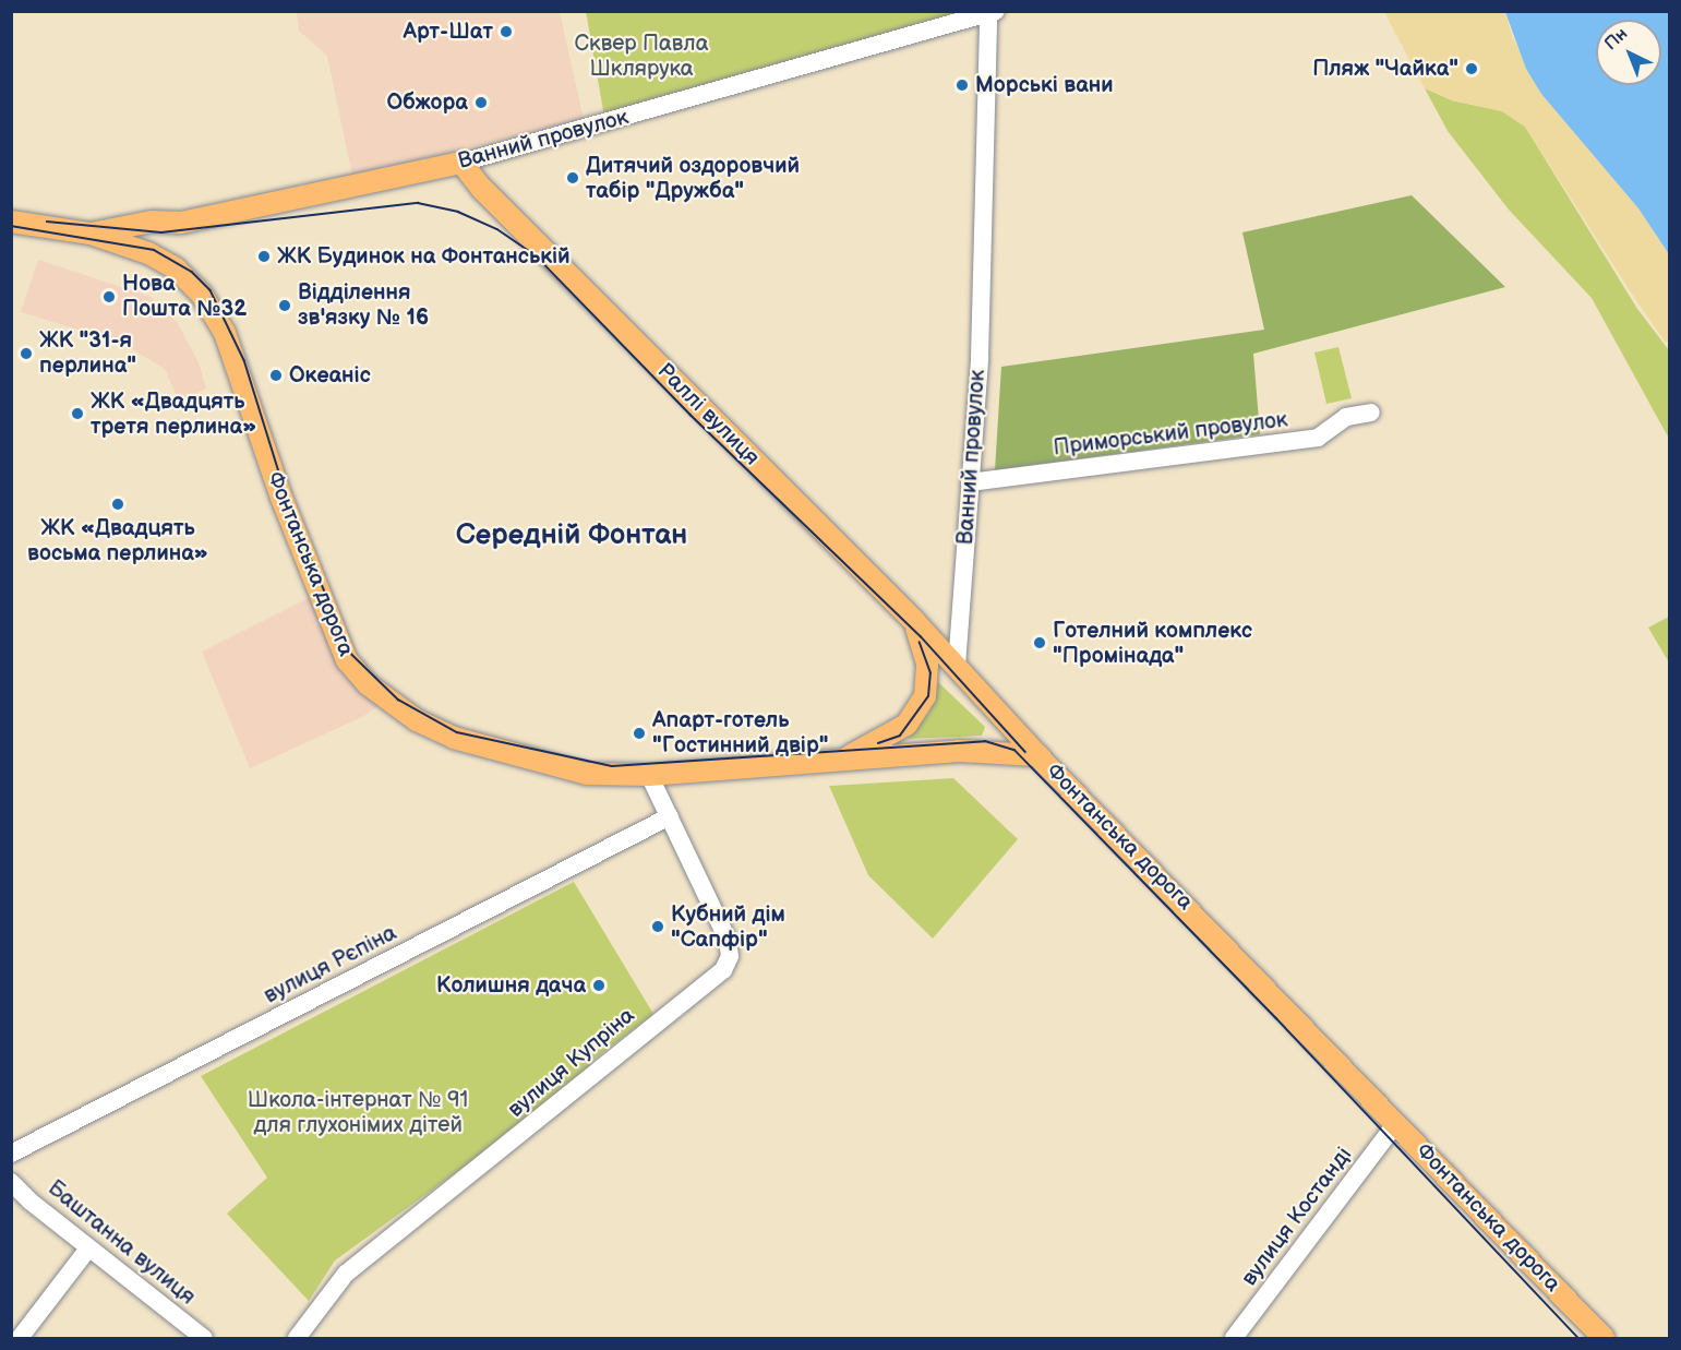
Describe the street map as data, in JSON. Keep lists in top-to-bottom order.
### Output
{
  "streets": {
    "main road": ["Ванний провулок", "Раллі вулиця", "Фонтанська дорога"],
    "street": [
      "Приморський провулок",
      "вулиця Рєпіна",
      "вулиця Купріна",
      "вулиця Костанді",
      "Баштанна вулиця"
    ]
  },
  "crossings": [
    ["Ванний провулок", "Раллі вулиця"],
    ["Ванний провулок", "Приморський провулок"],
    ["Ванний провулок", "Фонтанська дорога"],
    ["Раллі вулиця", "Фонтанська дорога"],
    ["Фонтанська дорога", "вулиця Купріна"],
    ["Фонтанська дорога", "вулиця Костанді"],
    ["вулиця Рєпіна", "вулиця Купріна"]
  ],
  "districts": ["Середній Фонтан"],
  "parks": ["Сквер Павла Шклярука", "Школа-інтернат № 91 для глухонімих дітей"],
  "places": [
    "Арт-Шат",
    "Пляж \"Чайка\"",
    "Морські вани",
    "Обжора",
    "Дитячий оздоровчий табір \"Дружба\"",
    "ЖК Будинок на Фонтанській",
    "Нова Пошта №32",
    "Відділення зв'язку № 16",
    "ЖК \"31-я перлина\"",
    "Океаніс",
    "ЖК «Двадцять третя перлина»",
    "ЖК «Двадцять восьма перлина»",
    "Готелний комплекс \"Промінада\"",
    "Апарт-готель \"Гостинний двір\"",
    "Кубний дім \"Сапфір\"",
    "Колишня дача"
  ],
  "north": "top left"
}
